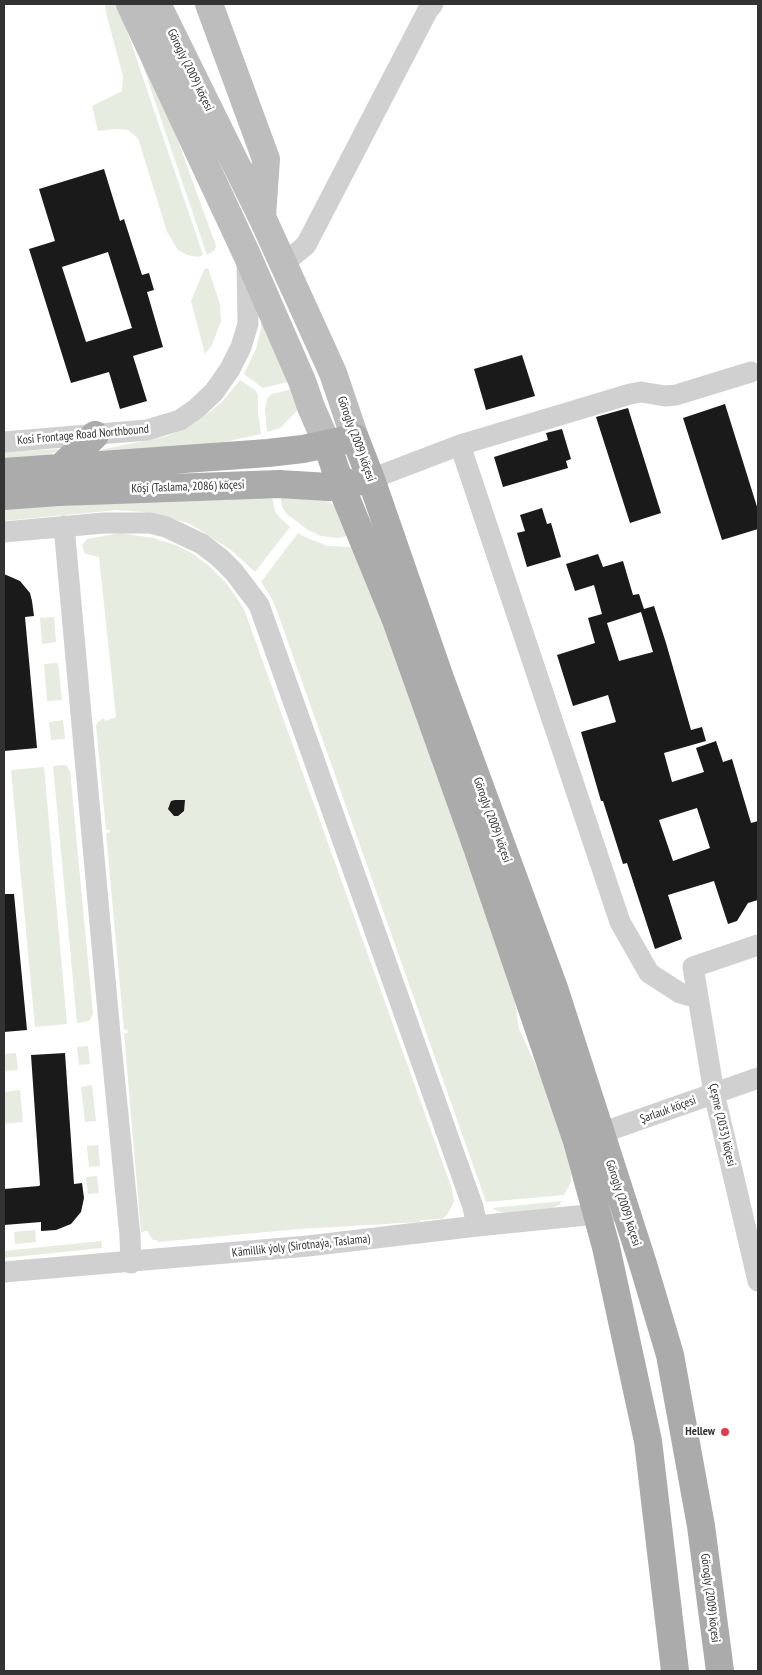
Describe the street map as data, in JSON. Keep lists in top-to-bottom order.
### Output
{
  "streets": {
    "main road": ["Görogly (2009) köçesi", "Köşi (Taslama, 2086) köçesi"],
    "street": [
      "Kosi Frontage Road Northbound",
      "Şarlauk köçesi",
      "Çeşme (2033) köçesi",
      "Kämillik ýoly (Sirotnaýa, Taslama)"
    ]
  },
  "crossings": [
    ["Görogly (2009) köçesi", "Kosi Frontage Road Northbound"],
    ["Görogly (2009) köçesi", "Köşi (Taslama, 2086) köçesi"],
    ["Görogly (2009) köçesi", "Şarlauk köçesi"],
    ["Görogly (2009) köçesi", "Kämillik ýoly (Sirotnaýa, Taslama)"],
    ["Şarlauk köçesi", "Çeşme (2033) köçesi"]
  ],
  "places": ["Hellew"]
}
